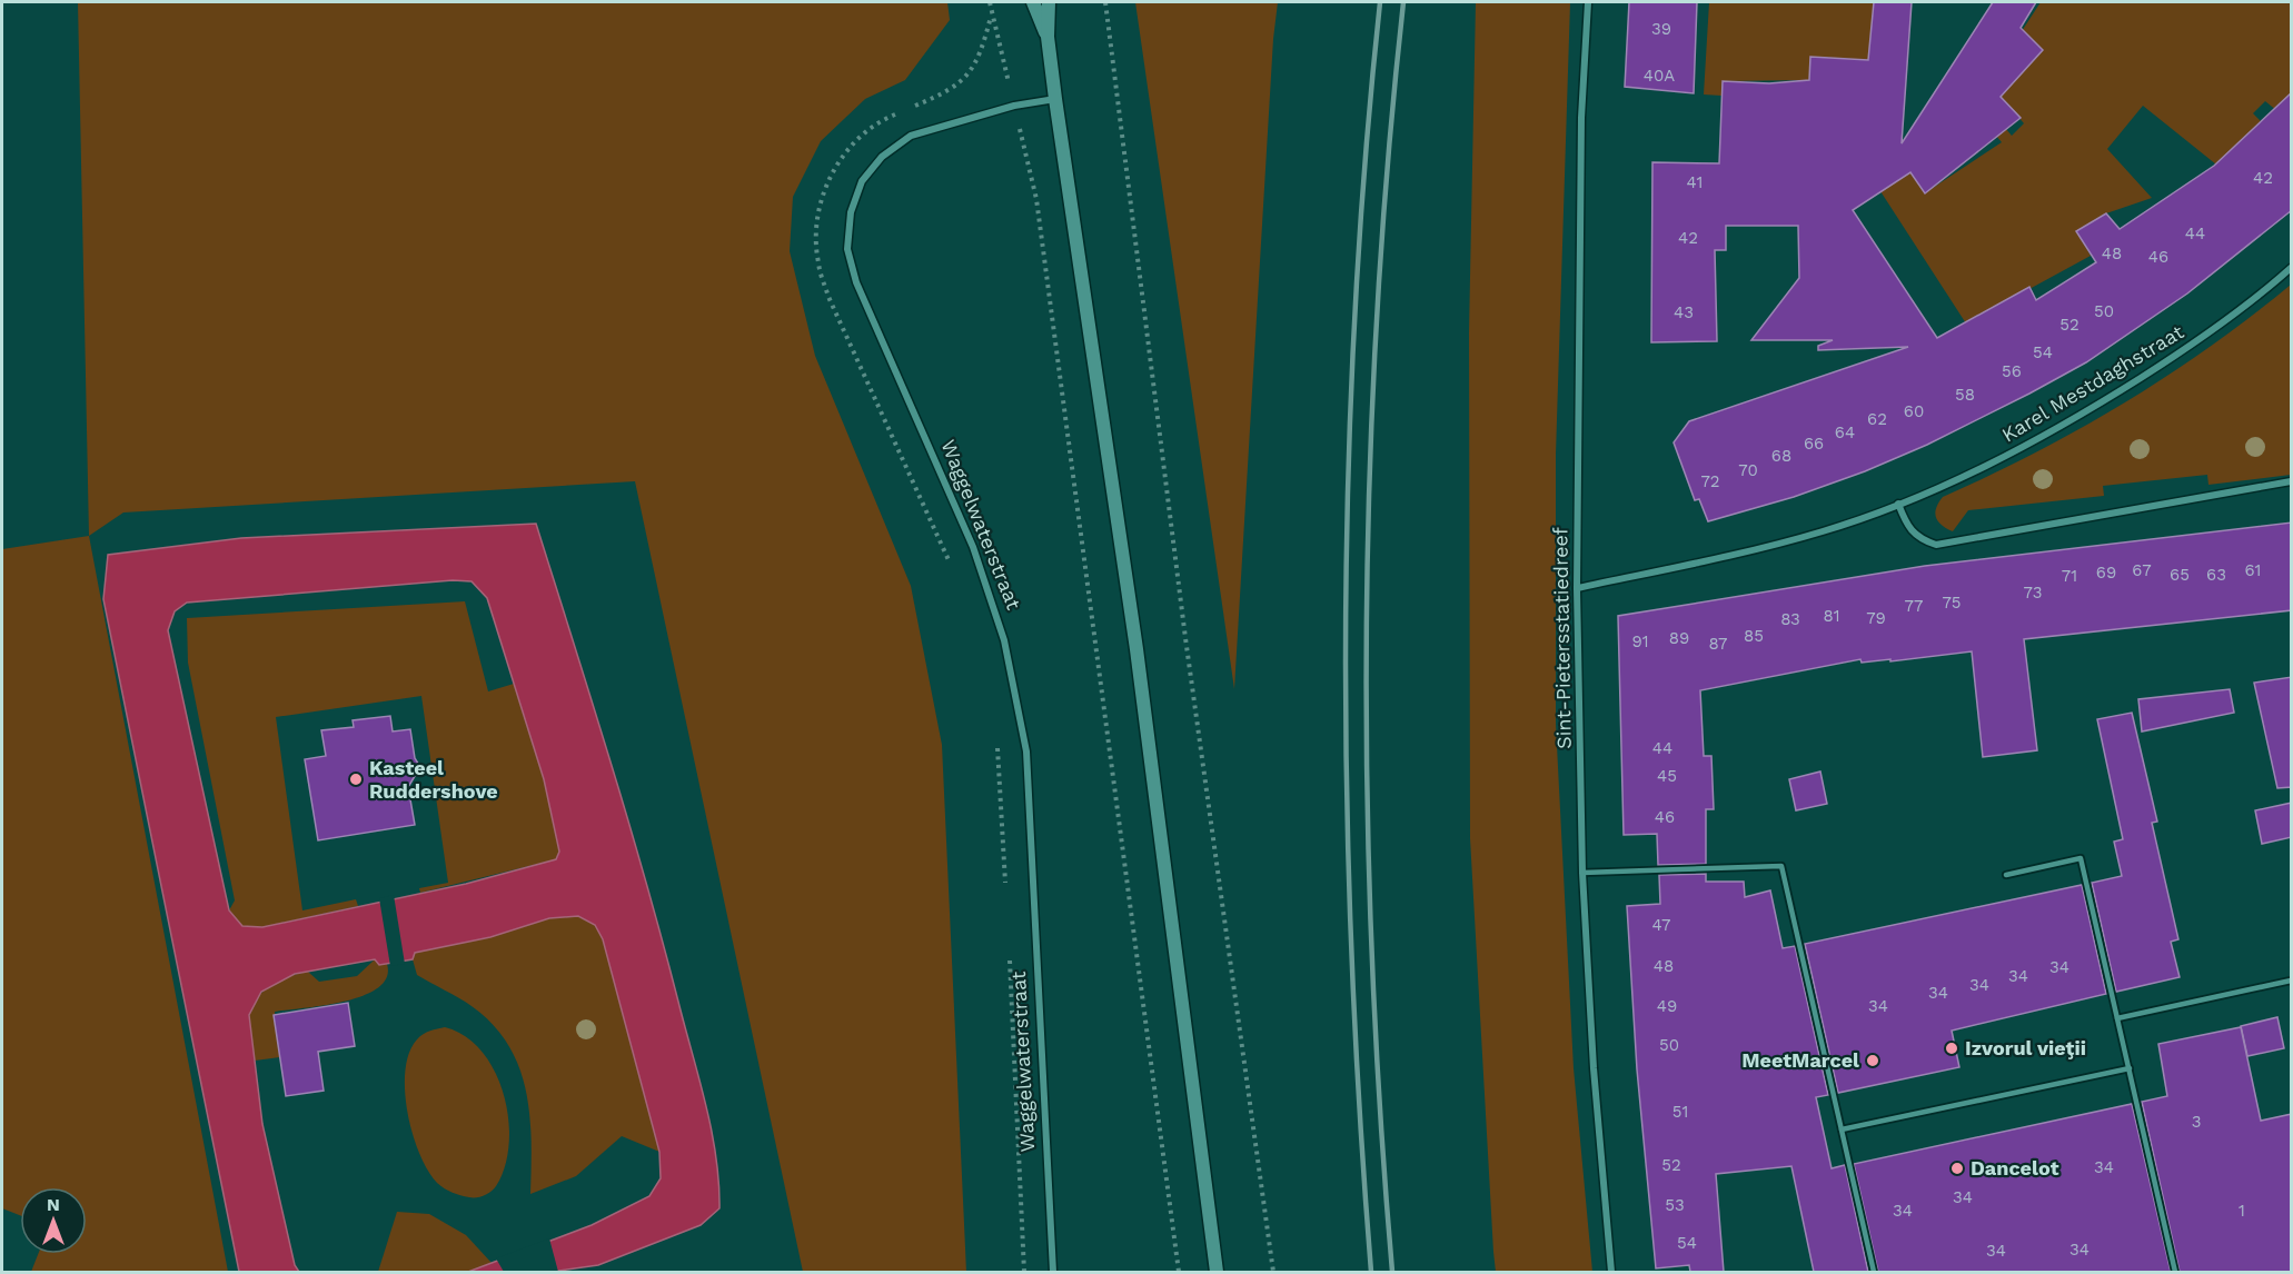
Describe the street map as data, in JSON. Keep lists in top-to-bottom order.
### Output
{
  "streets": {
    "street": ["Karel Mestdaghstraat", "Waggelwaterstraat", "Sint-Pietersstatiedreef"]
  },
  "crossings": [
    ["Karel Mestdaghstraat", "Sint-Pietersstatiedreef"]
  ],
  "places": [
    "Kasteel Ruddershove",
    "Izvorul vieţii",
    "MeetMarcel",
    "Dancelot"
  ],
  "house_numbers": [
    "39",
    "40A",
    "42",
    "41",
    "44",
    "42",
    "48",
    "46",
    "50",
    "43",
    "52",
    "54",
    "56",
    "58",
    "60",
    "62",
    "64",
    "66",
    "68",
    "70",
    "72",
    "67",
    "61",
    "69",
    "65",
    "63",
    "71",
    "73",
    "75",
    "77",
    "81",
    "79",
    "83",
    "85",
    "89",
    "91",
    "87",
    "44",
    "45",
    "46",
    "47",
    "48",
    "34",
    "34",
    "34",
    "34",
    "49",
    "34",
    "50",
    "51",
    "3",
    "52",
    "34",
    "34",
    "53",
    "34",
    "1",
    "54",
    "34",
    "34"
  ],
  "north": "top"
}
